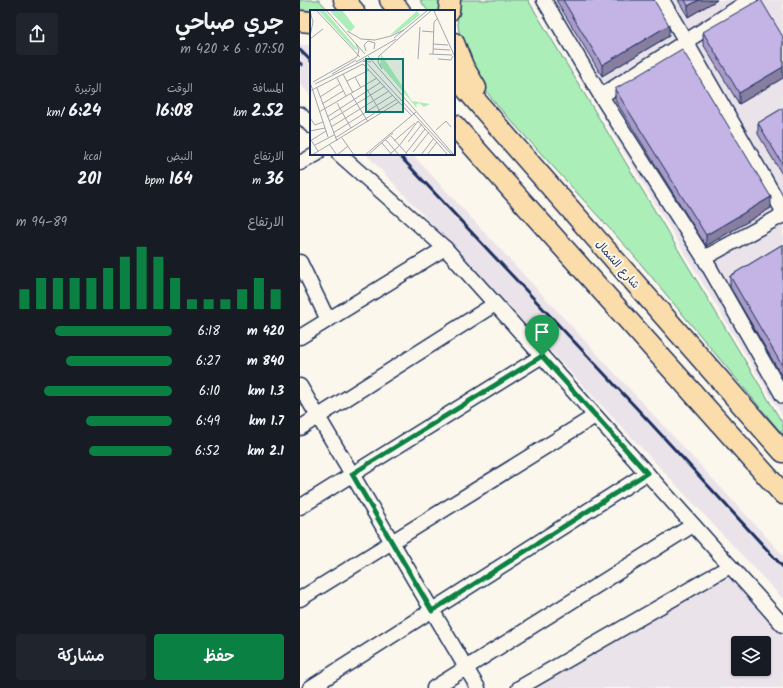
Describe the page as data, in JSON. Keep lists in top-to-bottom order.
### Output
{
  "streets": {
    "highway": ["شارع الشمال"]
  },
  "page": {
    "heading": ["جري صباحي", "07:50 · 6 × 420 m"],
    "stats": [
      ["المسافة", "2.52 km"],
      ["الوقت", "16:08"],
      ["الوتيرة", "6:24 /km"],
      ["الارتفاع", "36 m"],
      ["النبض", "164 bpm"],
      ["kcal", "201"]
    ],
    "chart": ["الارتفاع", "89–94 m"],
    "list": [
      {
        "name": "420 m",
        "note": "6:18"
      },
      {
        "name": "840 m",
        "note": "6:27"
      },
      {
        "name": "1.3 km",
        "note": "6:10"
      },
      {
        "name": "1.7 km",
        "note": "6:49"
      },
      {
        "name": "2.1 km",
        "note": "6:52"
      }
    ],
    "buttons": ["حفظ", "مشاركة"]
  }
}
